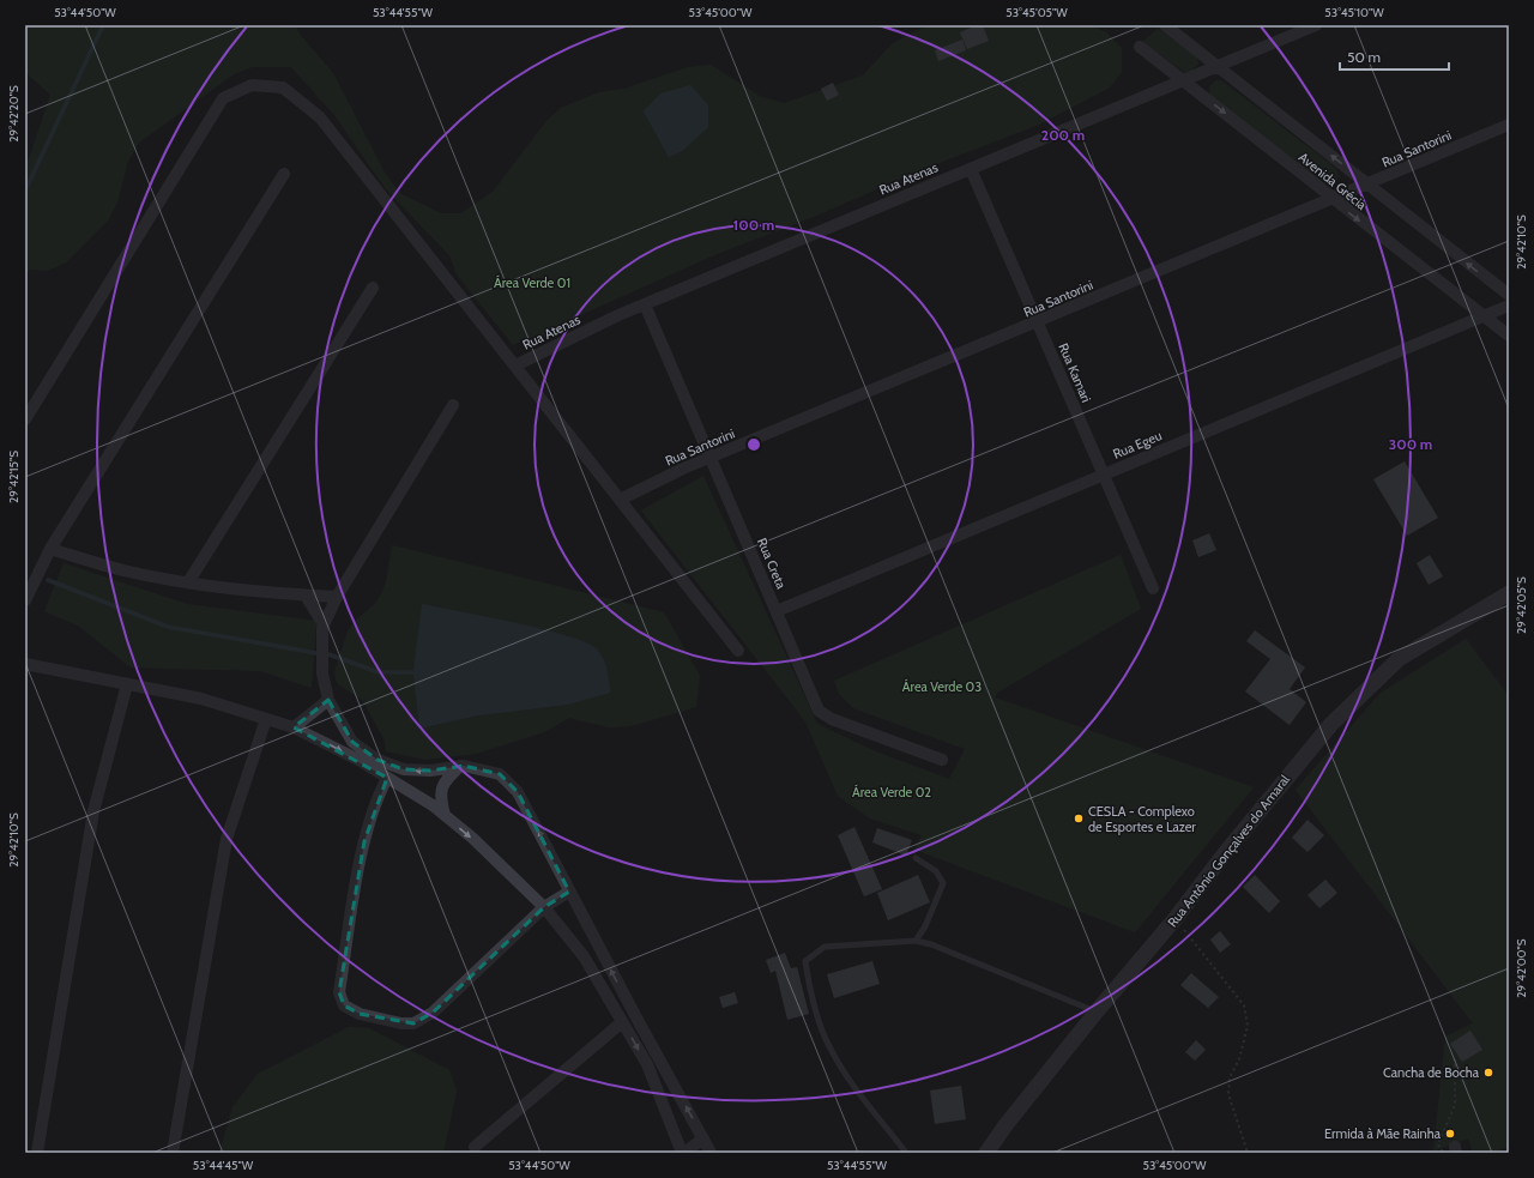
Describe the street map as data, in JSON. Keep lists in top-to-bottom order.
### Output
{
  "streets": {
    "street": [
      "Rua Santorini",
      "Rua Atenas",
      "Avenida Grécia",
      "Rua Kamari",
      "Rua Egeu",
      "Rua Creta",
      "Rua Antônio Gonçalves do Amaral"
    ]
  },
  "crossings": [
    ["Rua Santorini", "Avenida Grécia"],
    ["Rua Santorini", "Rua Kamari"],
    ["Rua Santorini", "Rua Creta"],
    ["Rua Atenas", "Avenida Grécia"],
    ["Rua Atenas", "Rua Kamari"],
    ["Rua Atenas", "Rua Creta"],
    ["Avenida Grécia", "Rua Egeu"],
    ["Rua Kamari", "Rua Egeu"],
    ["Rua Egeu", "Rua Creta"]
  ],
  "parks": ["Área Verde 01", "Área Verde 03", "Área Verde 02"],
  "places": ["CESLA - Complexo de Esportes e Lazer", "Cancha de Bocha", "Ermida à Mãe Rainha"],
  "scale_bar": "50 m",
  "coordinates": [
    "53°44'50\"W",
    "53°44'55\"W",
    "53°45'00\"W",
    "53°45'05\"W",
    "53°45'10\"W",
    "29°42'20\"S",
    "29°42'10\"S",
    "29°42'15\"S",
    "29°42'05\"S",
    "29°42'00\"S",
    "53°44'45\"W"
  ],
  "rings": ["200 m", "100 m", "300 m"]
}
